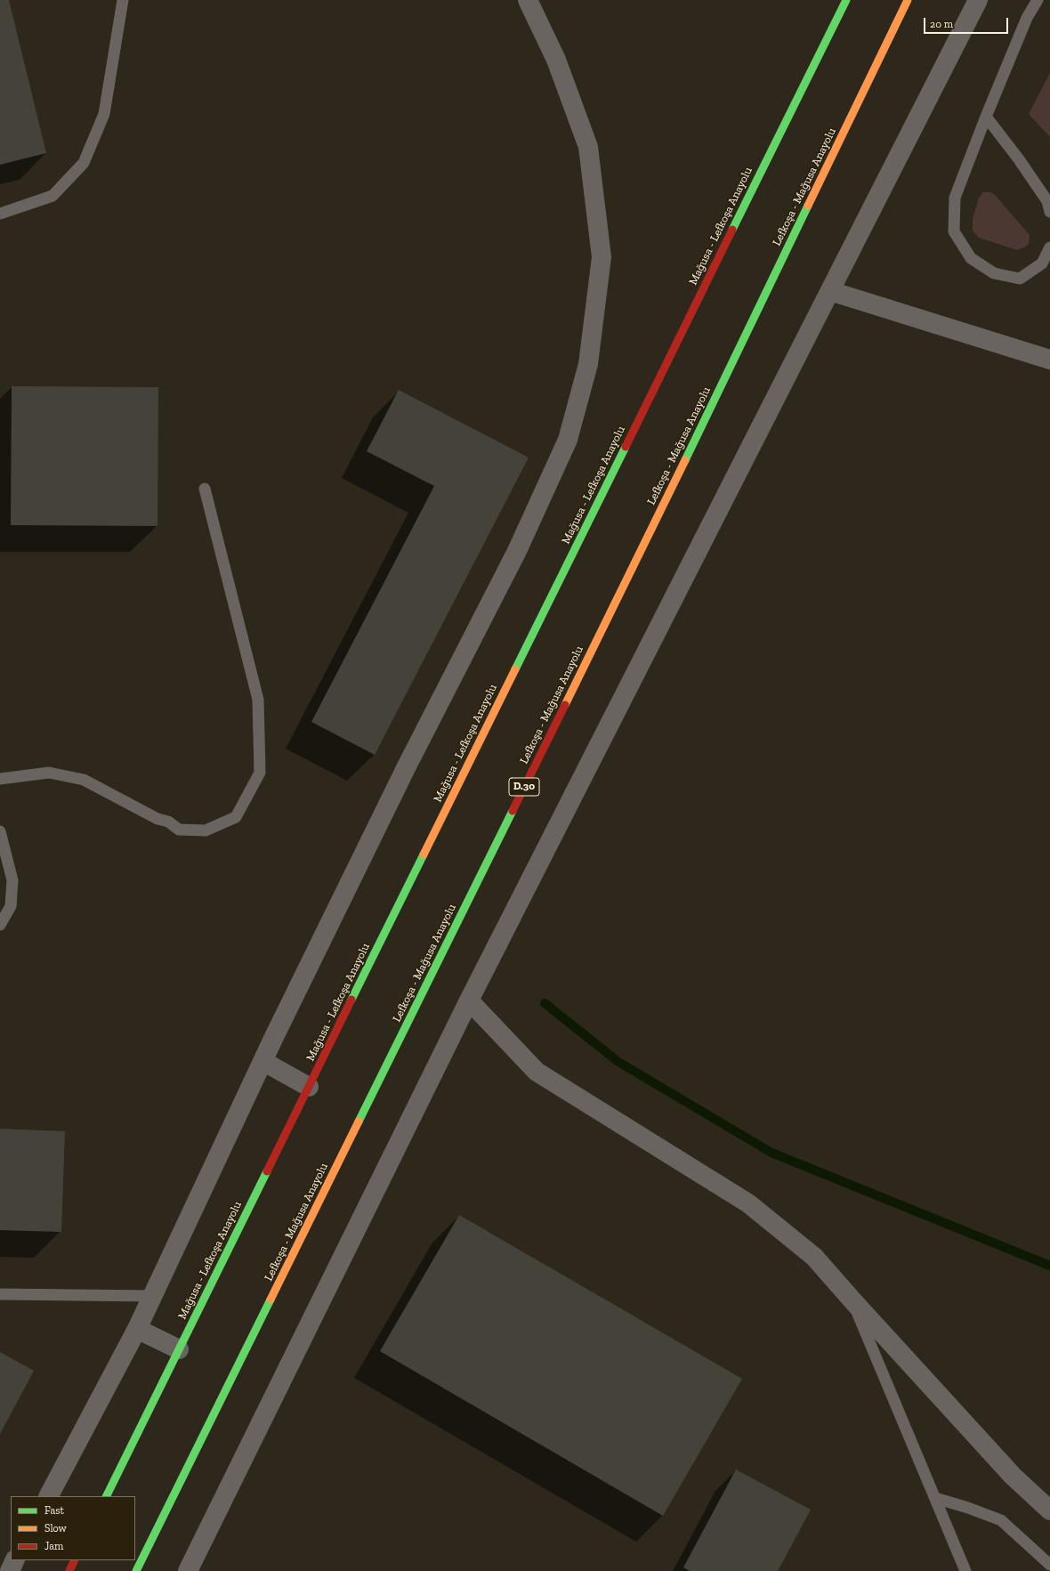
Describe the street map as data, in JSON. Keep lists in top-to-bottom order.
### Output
{
  "streets": {
    "highway": ["Lefkoşa - Mağusa Anayolu", "Mağusa - Lefkoşa Anayolu", "D.30"]
  },
  "legend": ["Fast", "Slow", "Jam"],
  "scale_bar": "20 m"
}
